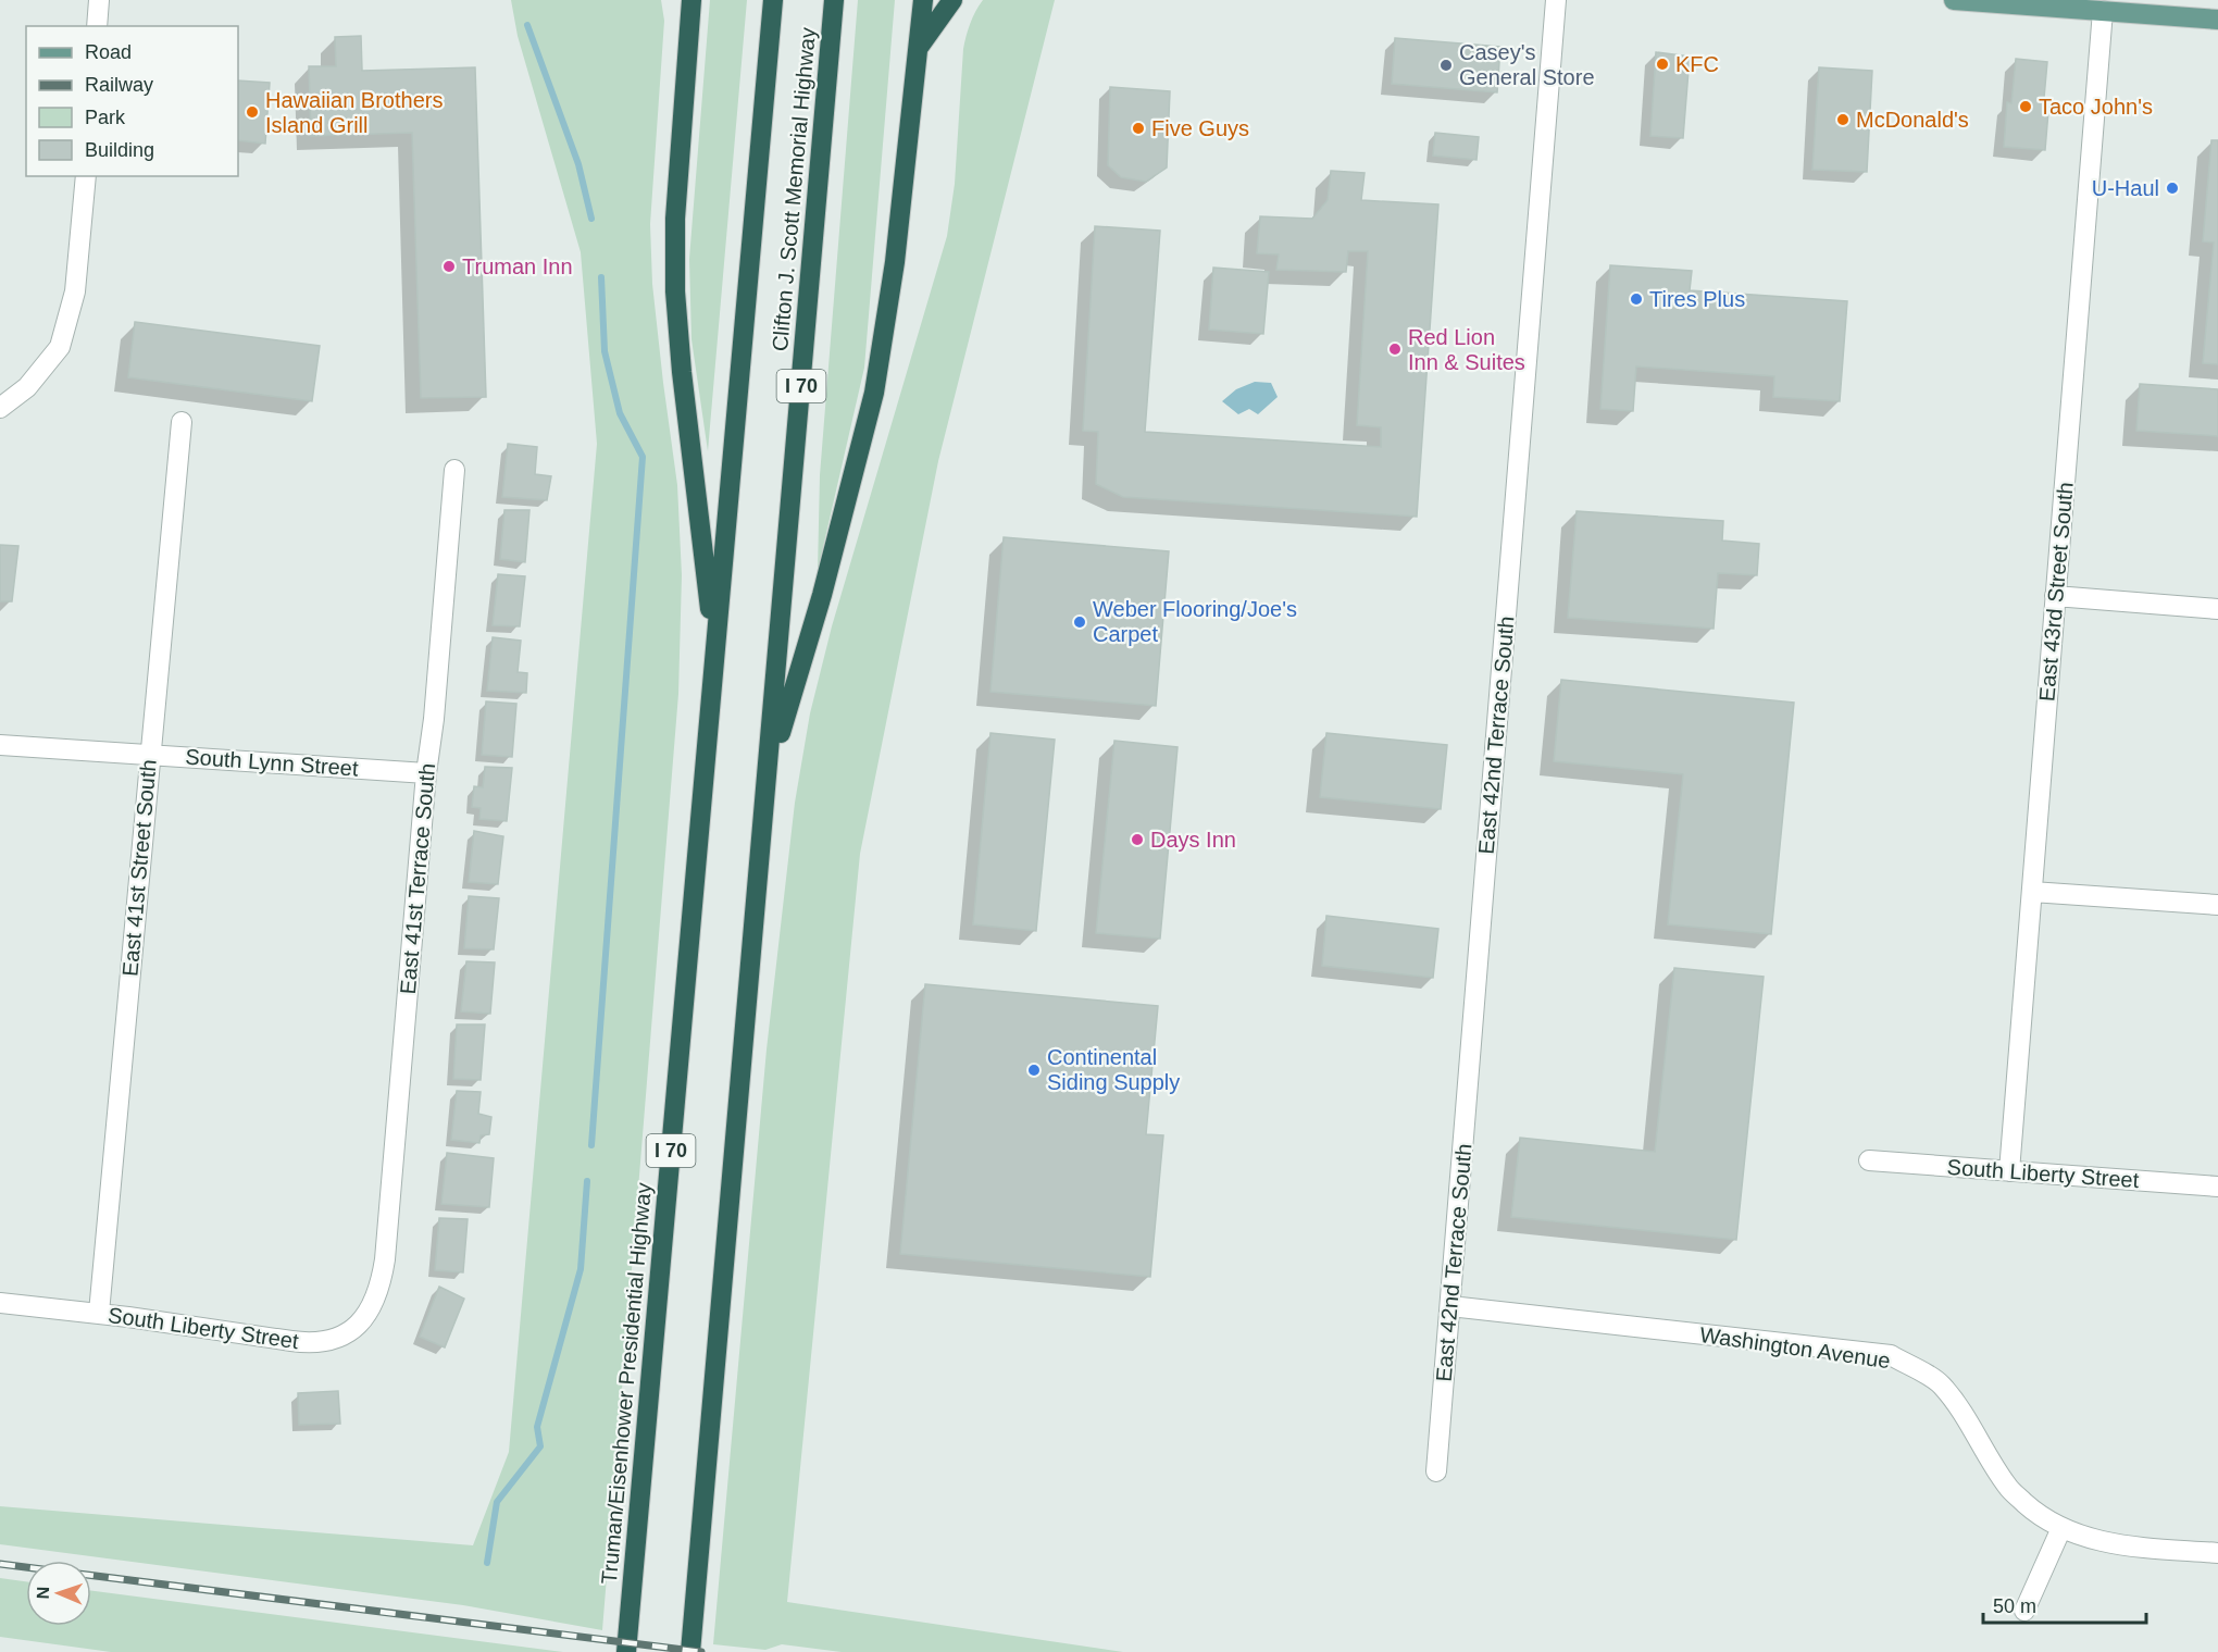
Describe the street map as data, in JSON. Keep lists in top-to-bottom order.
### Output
{
  "streets": {
    "highway": ["Clifton J. Scott Memorial Highway", "I 70", "Truman/Eisenhower Presidential Highway"],
    "street": [
      "East 43rd Street South",
      "East 42nd Terrace South",
      "South Lynn Street",
      "East 41st Street South",
      "East 41st Terrace South",
      "South Liberty Street",
      "Washington Avenue"
    ]
  },
  "crossings": [
    ["Clifton J. Scott Memorial Highway", "I 70"],
    ["Clifton J. Scott Memorial Highway", "Truman/Eisenhower Presidential Highway"],
    ["East 43rd Street South", "South Liberty Street"],
    ["East 42nd Terrace South", "Washington Avenue"],
    ["South Lynn Street", "East 41st Street South"],
    ["South Lynn Street", "East 41st Terrace South"],
    ["East 41st Street South", "South Liberty Street"],
    ["East 41st Terrace South", "South Liberty Street"]
  ],
  "places": [
    "KFC",
    "Casey's General Store",
    "Taco John's",
    "Hawaiian Brothers Island Grill",
    "McDonald's",
    "Five Guys",
    "U-Haul",
    "Truman Inn",
    "Tires Plus",
    "Red Lion Inn & Suites",
    "Weber Flooring/Joe's Carpet",
    "Days Inn",
    "Continental Siding Supply"
  ],
  "legend": [
    "Road",
    "Railway",
    "Park",
    "Building"
  ],
  "scale_bar": "50 m",
  "north": "left"
}
